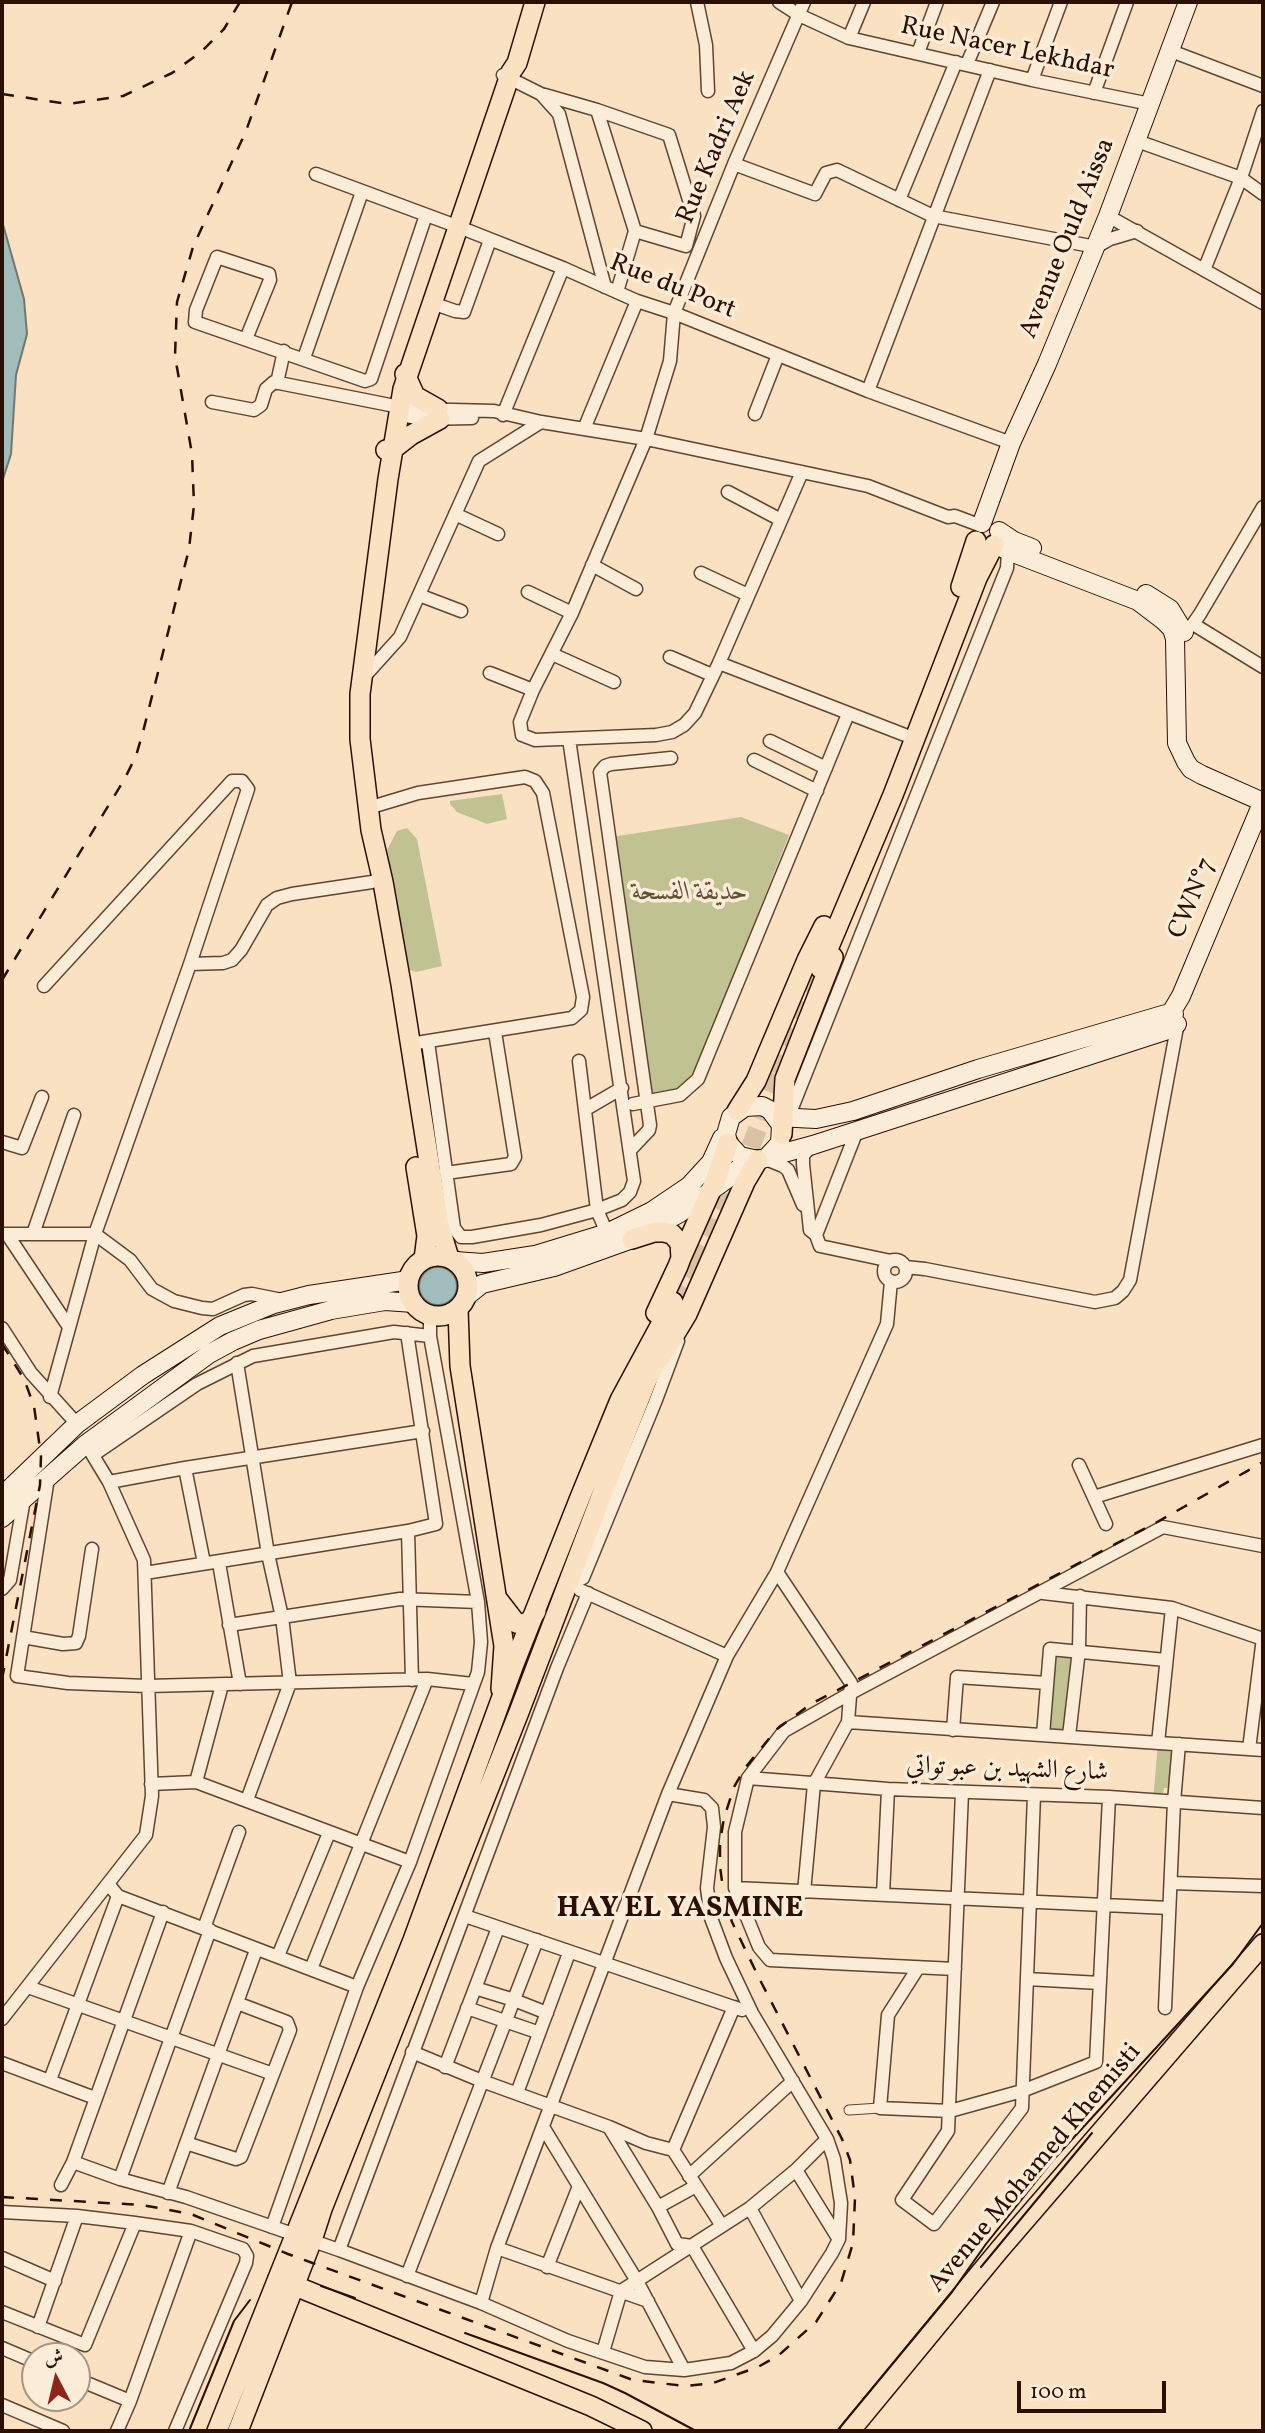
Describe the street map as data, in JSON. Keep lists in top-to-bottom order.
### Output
{
  "streets": {
    "main road": ["Avenue Ould Aissa", "CWN°7", "Avenue Mohamed Khemisti"],
    "street": [
      "Rue Nacer Lekhdar",
      "Rue Kadri Aek",
      "Rue du Port",
      "شارع الشهيد بن عبو تواتي"
    ]
  },
  "crossings": [
    ["Rue Nacer Lekhdar", "Rue Kadri Aek"],
    ["Rue Nacer Lekhdar", "Avenue Ould Aissa"],
    ["Rue Kadri Aek", "Rue du Port"],
    ["Avenue Ould Aissa", "Rue du Port"]
  ],
  "districts": ["HAY EL YASMINE"],
  "parks": ["حديقة الفسحة"],
  "scale_bar": "100 m",
  "north": "top"
}
